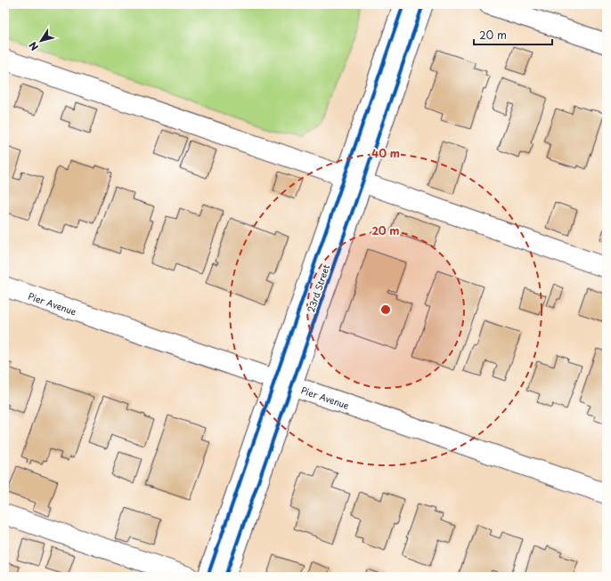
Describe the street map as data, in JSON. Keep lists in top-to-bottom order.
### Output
{
  "streets": {
    "street": ["23rd Street", "Pier Avenue"]
  },
  "crossings": [
    ["23rd Street", "Pier Avenue"]
  ],
  "scale_bar": "20 m",
  "north": "bottom left",
  "rings": ["40 m", "20 m"]
}
